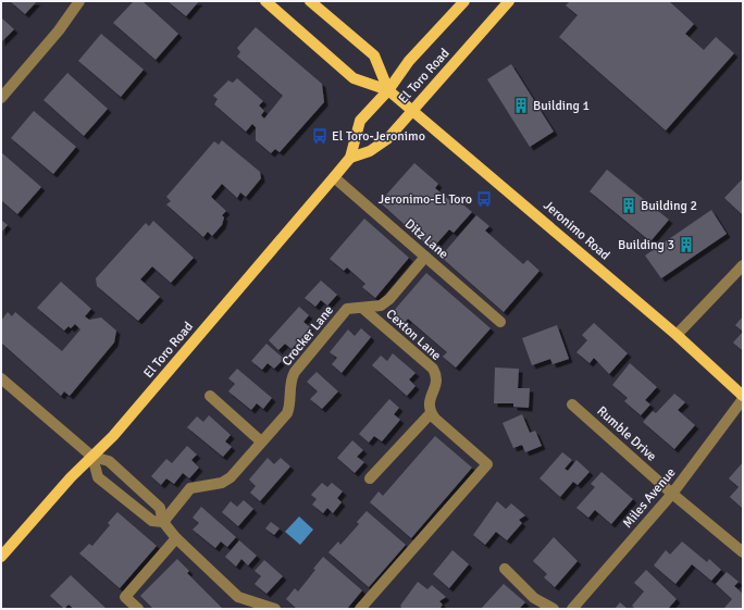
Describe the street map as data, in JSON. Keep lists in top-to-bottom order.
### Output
{
  "streets": {
    "main road": ["El Toro Road", "Jeronimo Road"],
    "street": [
      "Ditz Lane",
      "Cexton Lane",
      "Crocker Lane",
      "Rumble Drive",
      "Miles Avenue"
    ]
  },
  "crossings": [
    ["El Toro Road", "Jeronimo Road"],
    ["El Toro Road", "Ditz Lane"],
    ["Ditz Lane", "Crocker Lane"],
    ["Cexton Lane", "Crocker Lane"],
    ["Rumble Drive", "Miles Avenue"]
  ],
  "places": {
    "building": ["Building 1", "Building 2", "Building 3"],
    "bus stop": ["El Toro-Jeronimo", "Jeronimo-El Toro"]
  }
}
